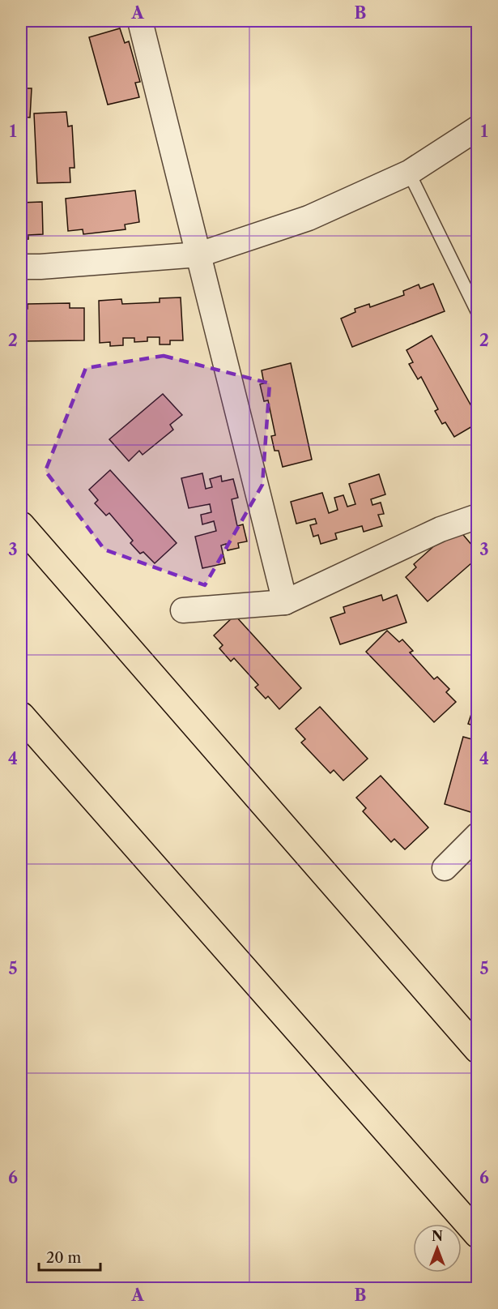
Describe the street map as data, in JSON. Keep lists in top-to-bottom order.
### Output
{
  "scale_bar": "20 m",
  "north": "top",
  "grid": {
    "columns": ["A", "B"],
    "rows": [
      "1",
      "2",
      "3",
      "4",
      "5",
      "6"
    ]
  }
}
